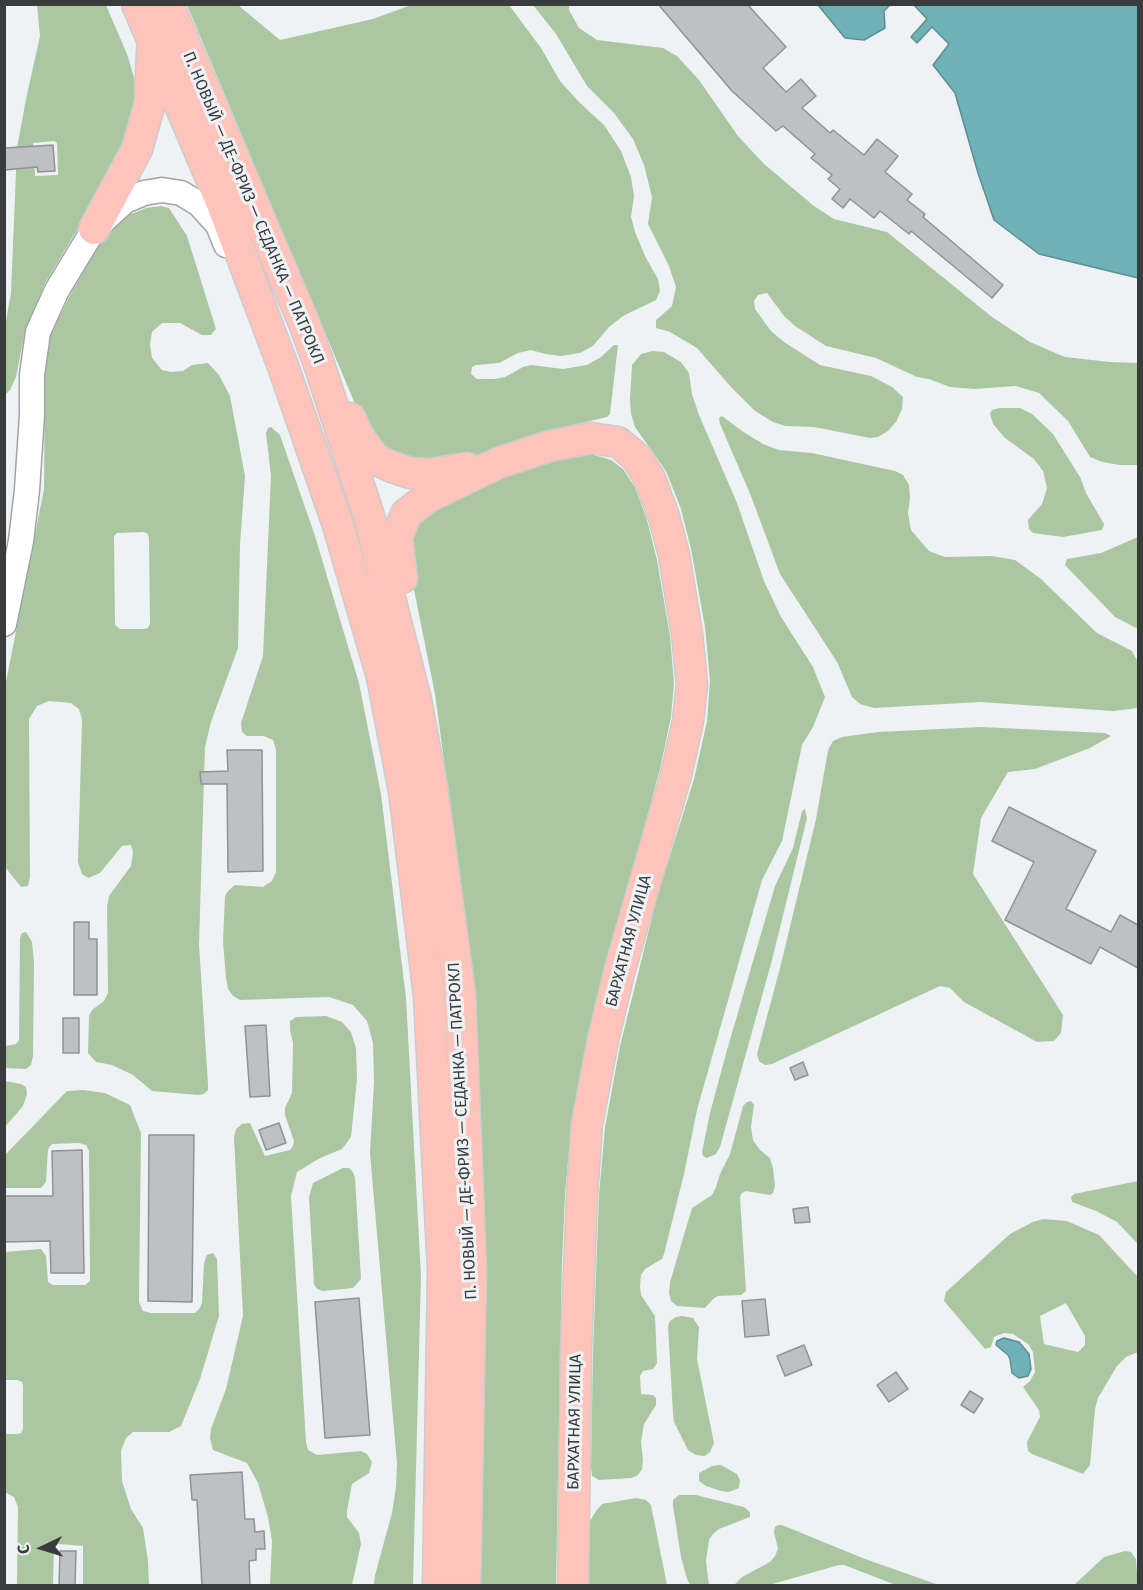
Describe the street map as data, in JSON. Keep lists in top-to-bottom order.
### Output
{
  "streets": {
    "main road": ["П. НОВЫЙ — ДЕ-ФРИЗ — СЕДАНКА — ПАТРОКЛ", "БАРХАТНАЯ УЛИЦА"]
  },
  "north": "left"
}
